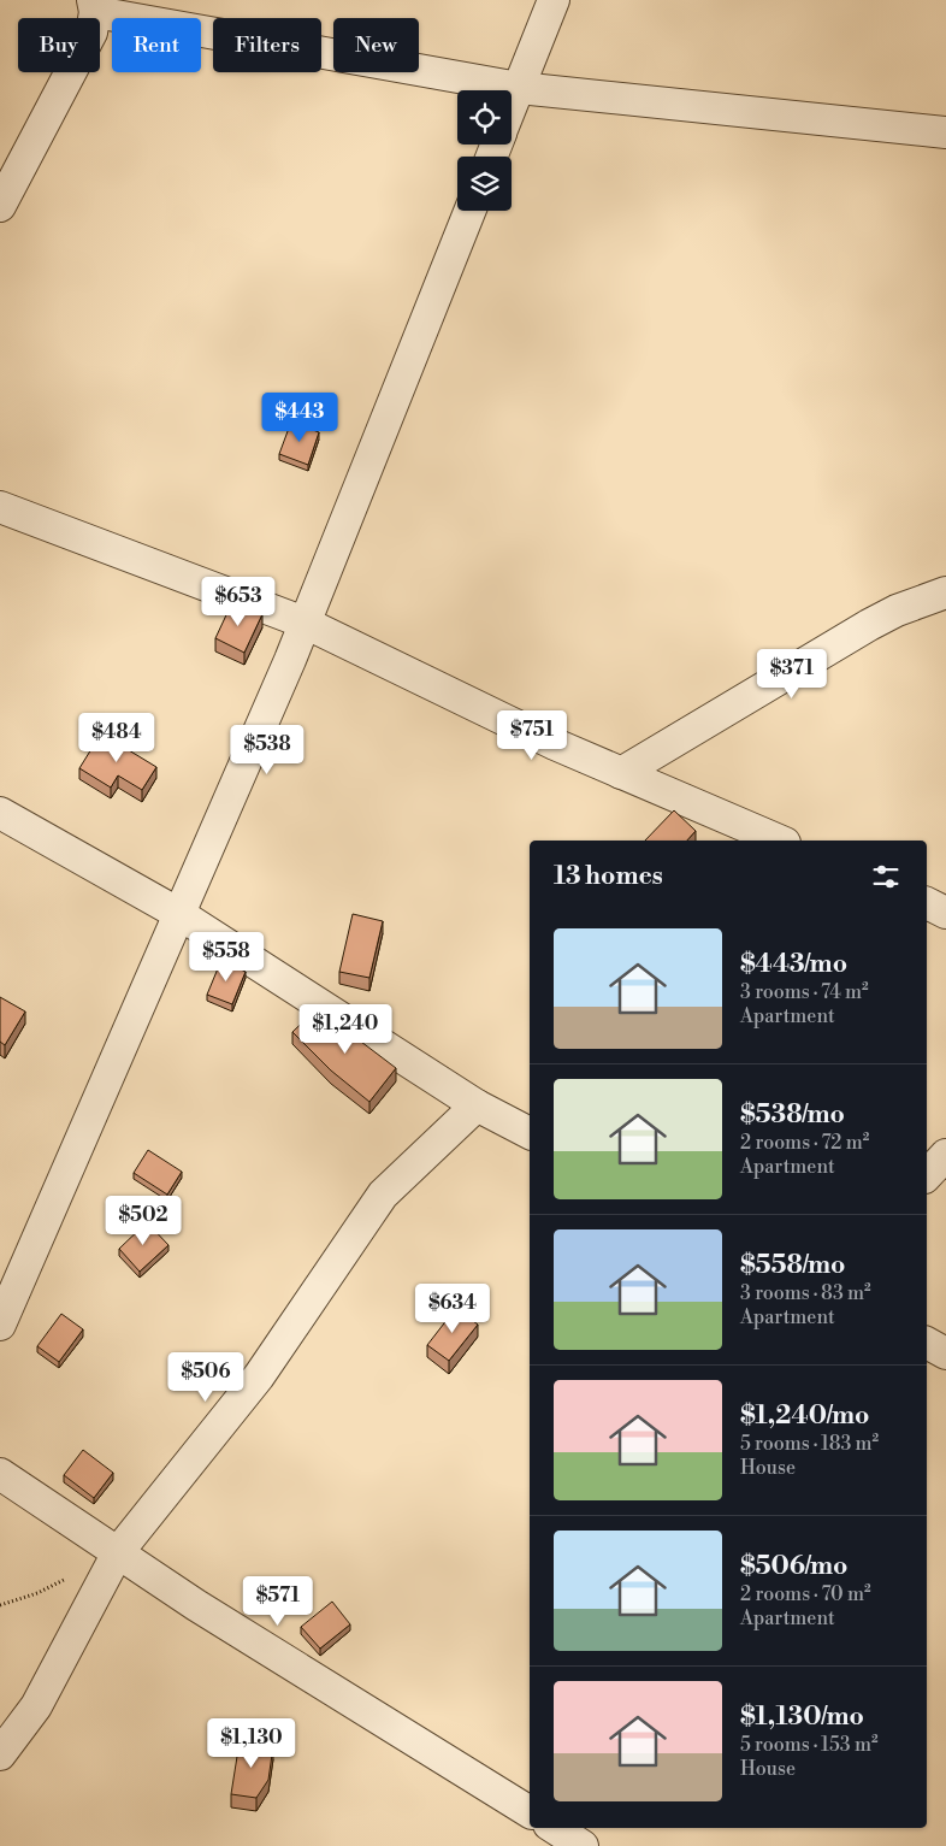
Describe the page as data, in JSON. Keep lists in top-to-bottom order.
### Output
{
  "page": {
    "chip": [
      "Buy",
      "Rent",
      "Filters",
      "New"
    ],
    "price": [
      "$443",
      "$653",
      "$371",
      "$751",
      "$484",
      "$538",
      "$558",
      "$1,240",
      "$502",
      "$634",
      "$506",
      "$571",
      "$1,130"
    ],
    "heading": "13 homes",
    "list": [
      {
        "name": "$443/mo",
        "note": "3 rooms · 74 m² · Apartment"
      },
      {
        "name": "$538/mo",
        "note": "2 rooms · 72 m² · Apartment"
      },
      {
        "name": "$558/mo",
        "note": "3 rooms · 83 m² · Apartment"
      },
      {
        "name": "$1,240/mo",
        "note": "5 rooms · 183 m² · House"
      },
      {
        "name": "$506/mo",
        "note": "2 rooms · 70 m² · Apartment"
      },
      {
        "name": "$1,130/mo",
        "note": "5 rooms · 153 m² · House"
      }
    ]
  }
}
